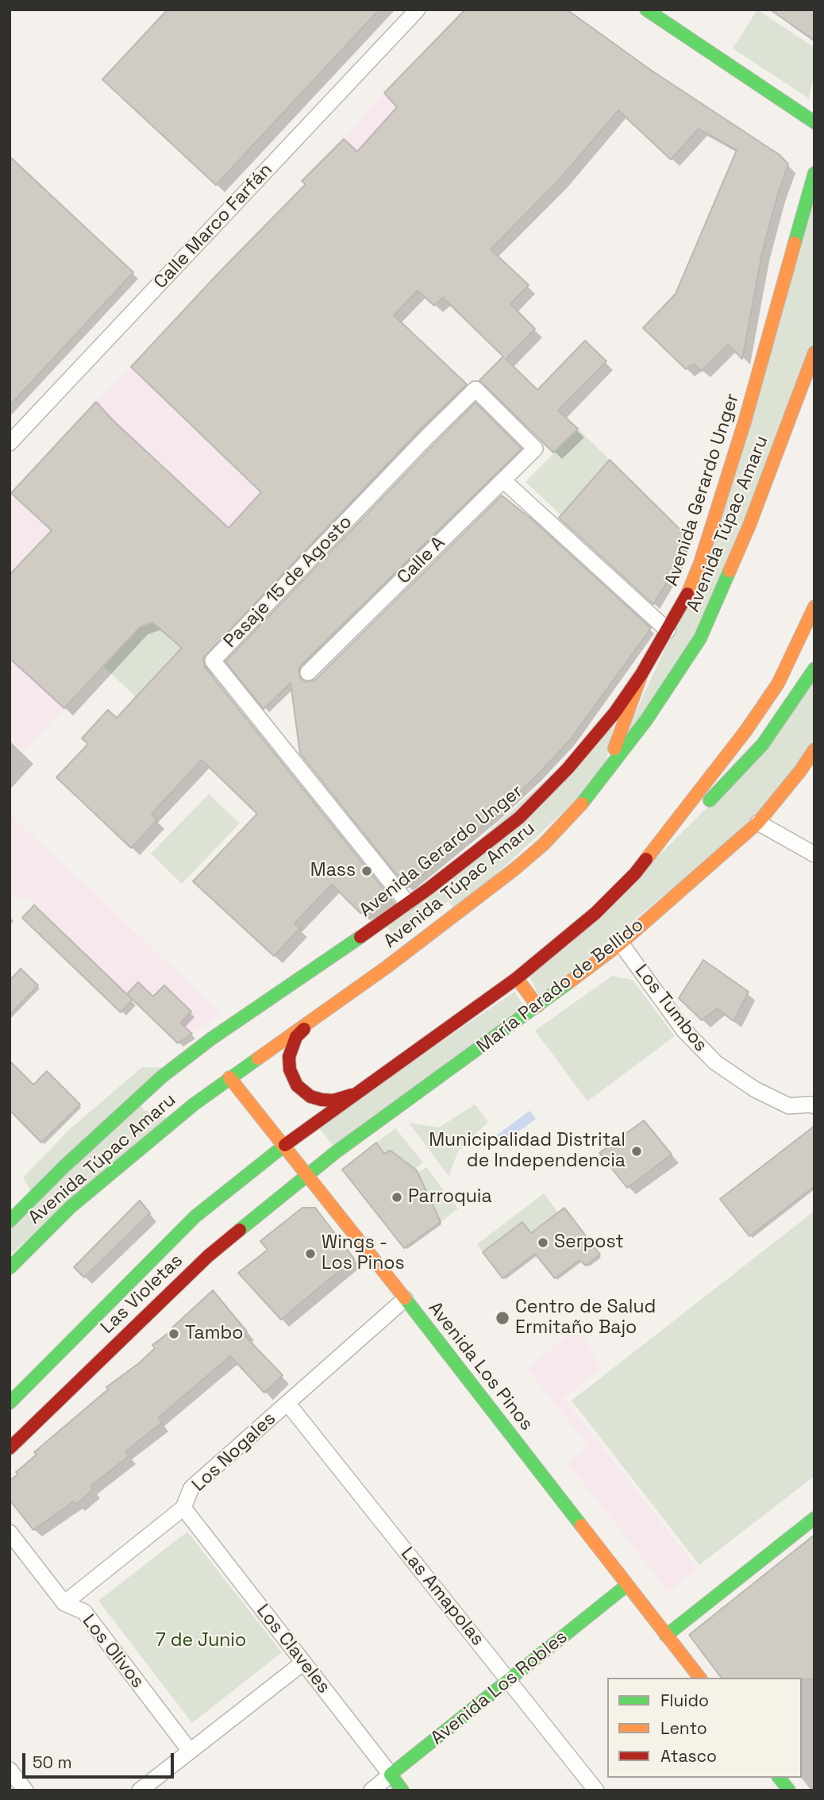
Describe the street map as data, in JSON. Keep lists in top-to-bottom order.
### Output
{
  "streets": {
    "street": [
      "Calle Marco Farfán",
      "Avenida Gerardo Unger",
      "Avenida Túpac Amaru",
      "Calle A",
      "Pasaje 15 de Agosto",
      "María Parado de Bellido",
      "Los Tumbos",
      "Las Violetas",
      "Avenida Los Pinos",
      "Los Nogales",
      "Las Amapolas",
      "Los Claveles",
      "Los Olivos",
      "Avenida Los Robles"
    ]
  },
  "crossings": [
    ["Avenida Gerardo Unger", "Pasaje 15 de Agosto"],
    ["Avenida Túpac Amaru", "Avenida Los Pinos"],
    ["Calle A", "Pasaje 15 de Agosto"],
    ["María Parado de Bellido", "Los Tumbos"],
    ["María Parado de Bellido", "Las Violetas"],
    ["María Parado de Bellido", "Avenida Los Pinos"],
    ["Las Violetas", "Avenida Los Pinos"],
    ["Avenida Los Pinos", "Los Nogales"],
    ["Avenida Los Pinos", "Avenida Los Robles"],
    ["Los Nogales", "Las Amapolas"],
    ["Los Nogales", "Los Claveles"],
    ["Los Nogales", "Los Olivos"],
    ["Las Amapolas", "Avenida Los Robles"],
    ["Los Claveles", "Avenida Los Robles"]
  ],
  "parks": ["7 de Junio"],
  "places": [
    "Mass",
    "Municipalidad Distrital de Independencia",
    "Parroquia",
    "Serpost",
    "Wings - Los Pinos",
    "Centro de Salud Ermitaño Bajo",
    "Tambo"
  ],
  "legend": ["Fluido", "Lento", "Atasco"],
  "scale_bar": "50 m"
}
